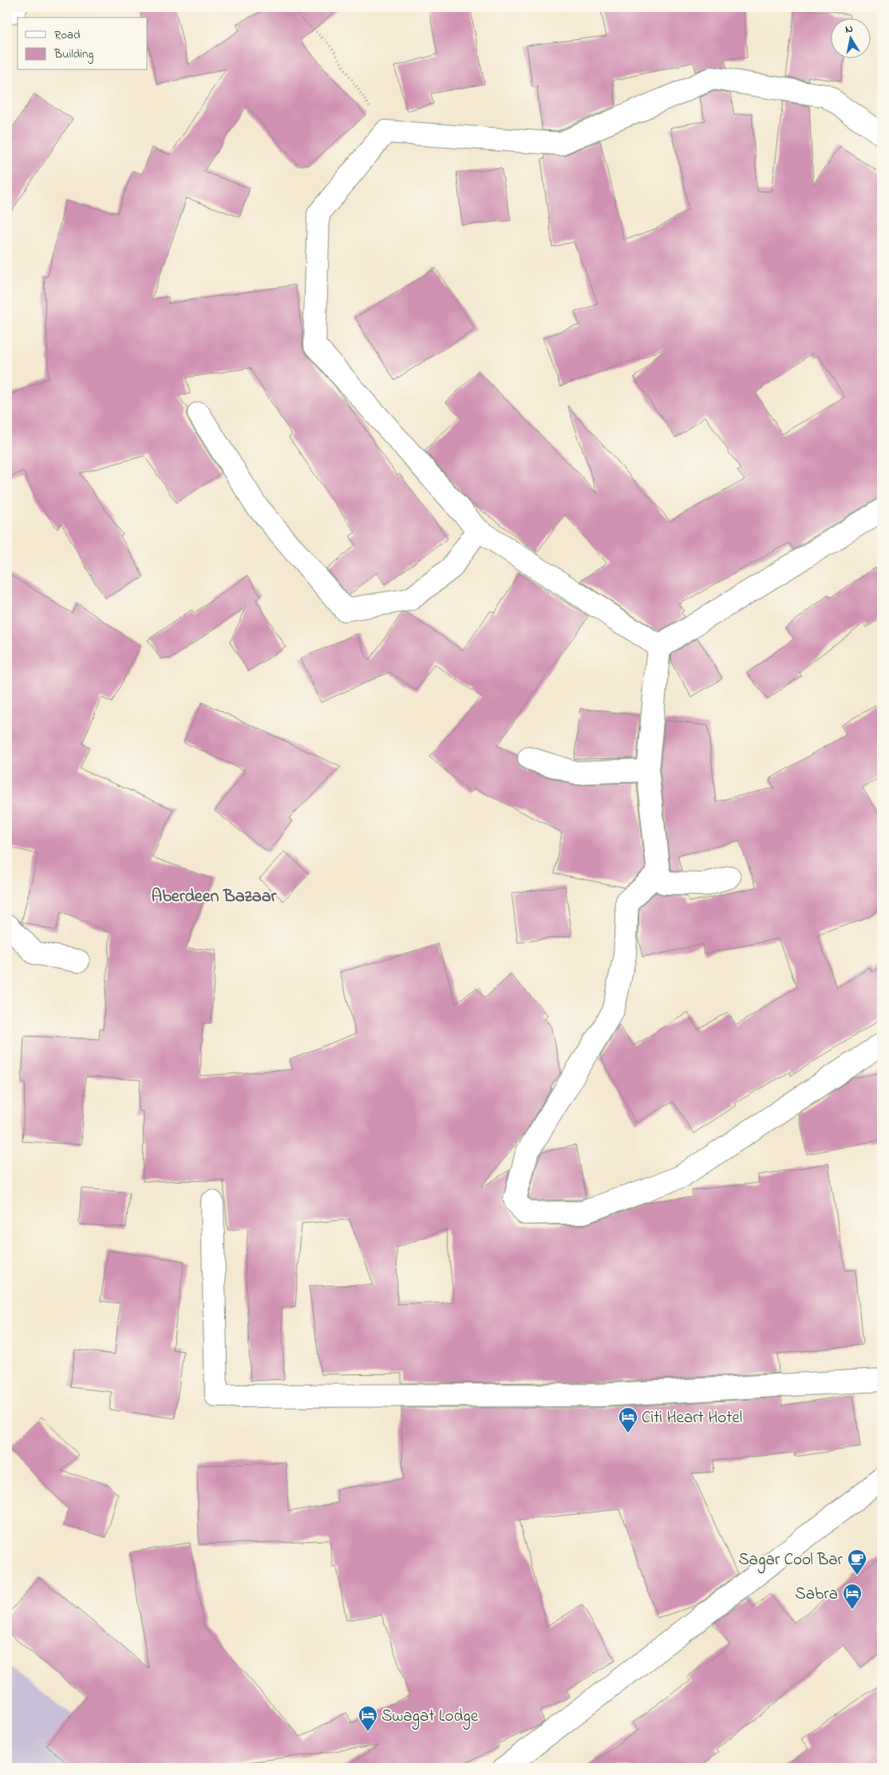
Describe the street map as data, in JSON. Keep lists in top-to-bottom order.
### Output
{
  "districts": ["Aberdeen Bazaar"],
  "places": {
    "hotel": ["Citi Heart Hotel", "Sabra", "Swagat Lodge"],
    "cafe": ["Sagar Cool Bar"]
  },
  "legend": ["Road", "Building"],
  "north": "top"
}
